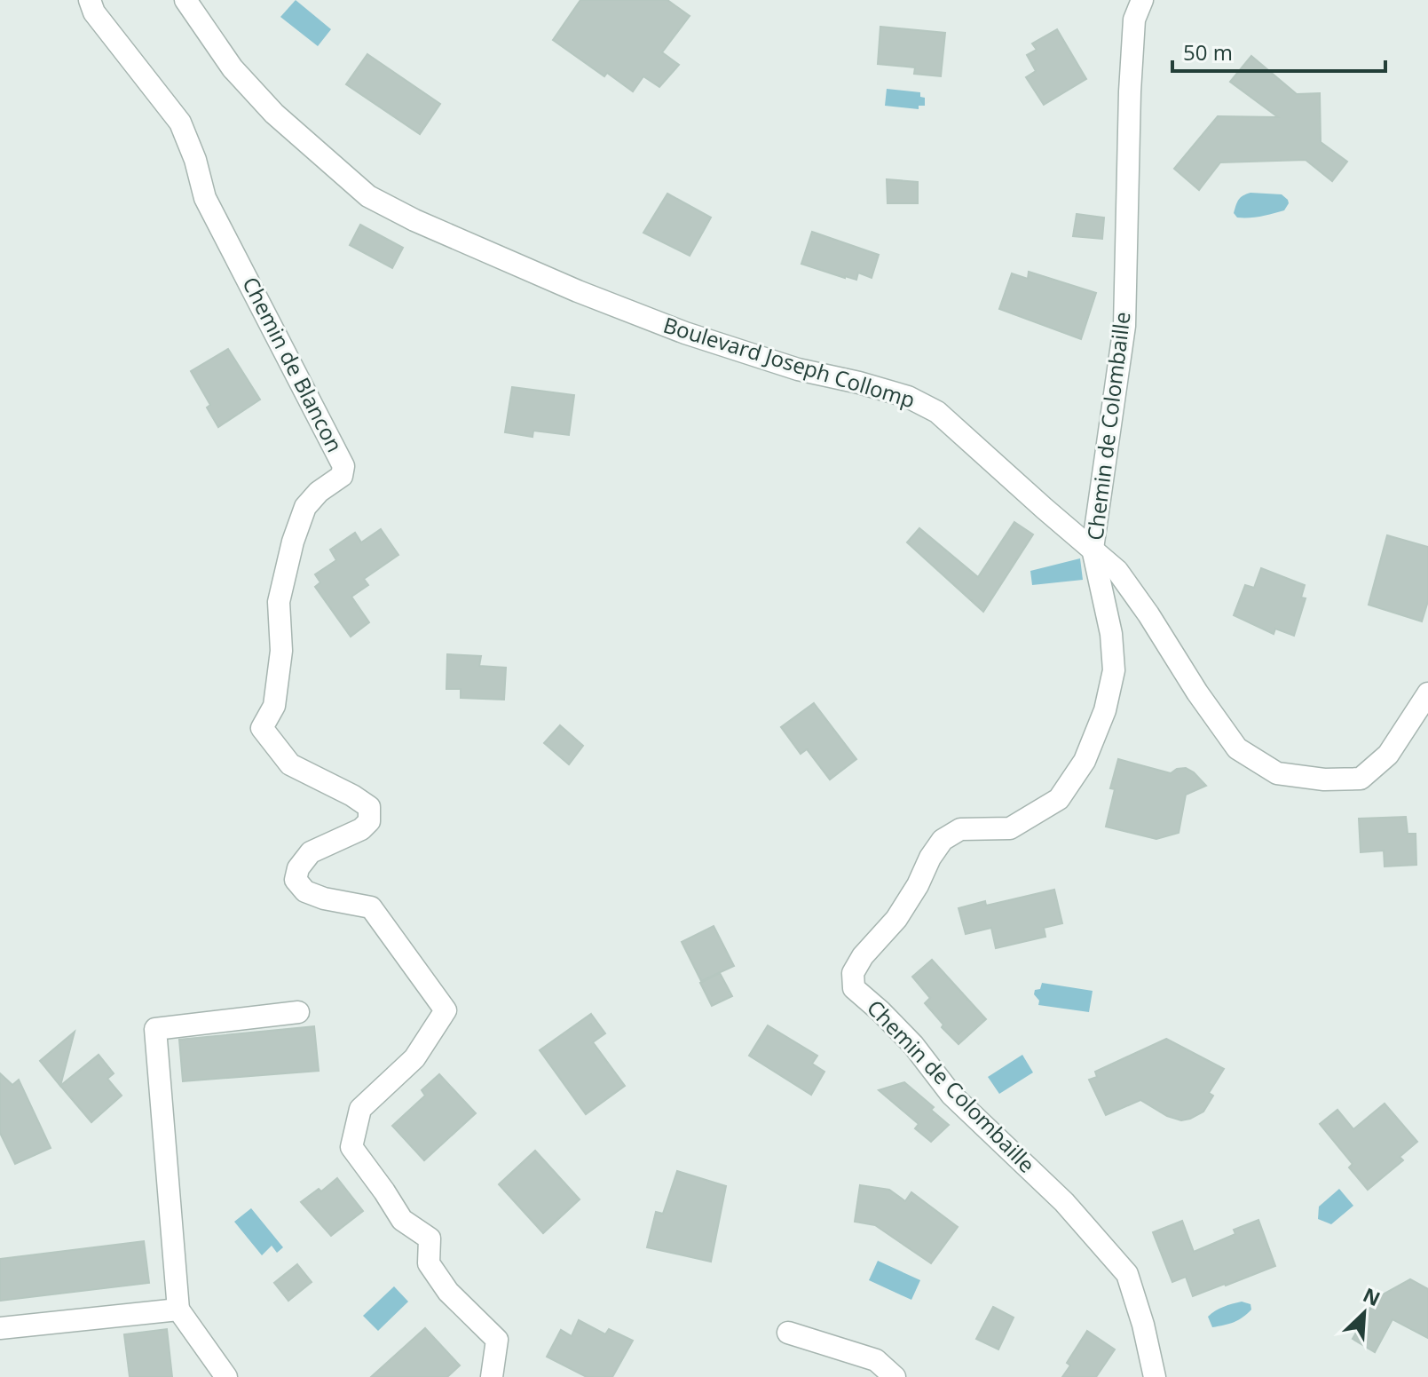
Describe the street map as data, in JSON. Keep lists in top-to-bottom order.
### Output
{
  "streets": {
    "street": ["Boulevard Joseph Collomp", "Chemin de Blancon", "Chemin de Colombaille"]
  },
  "crossings": [
    ["Boulevard Joseph Collomp", "Chemin de Colombaille"]
  ],
  "scale_bar": "50 m",
  "north": "top right"
}
